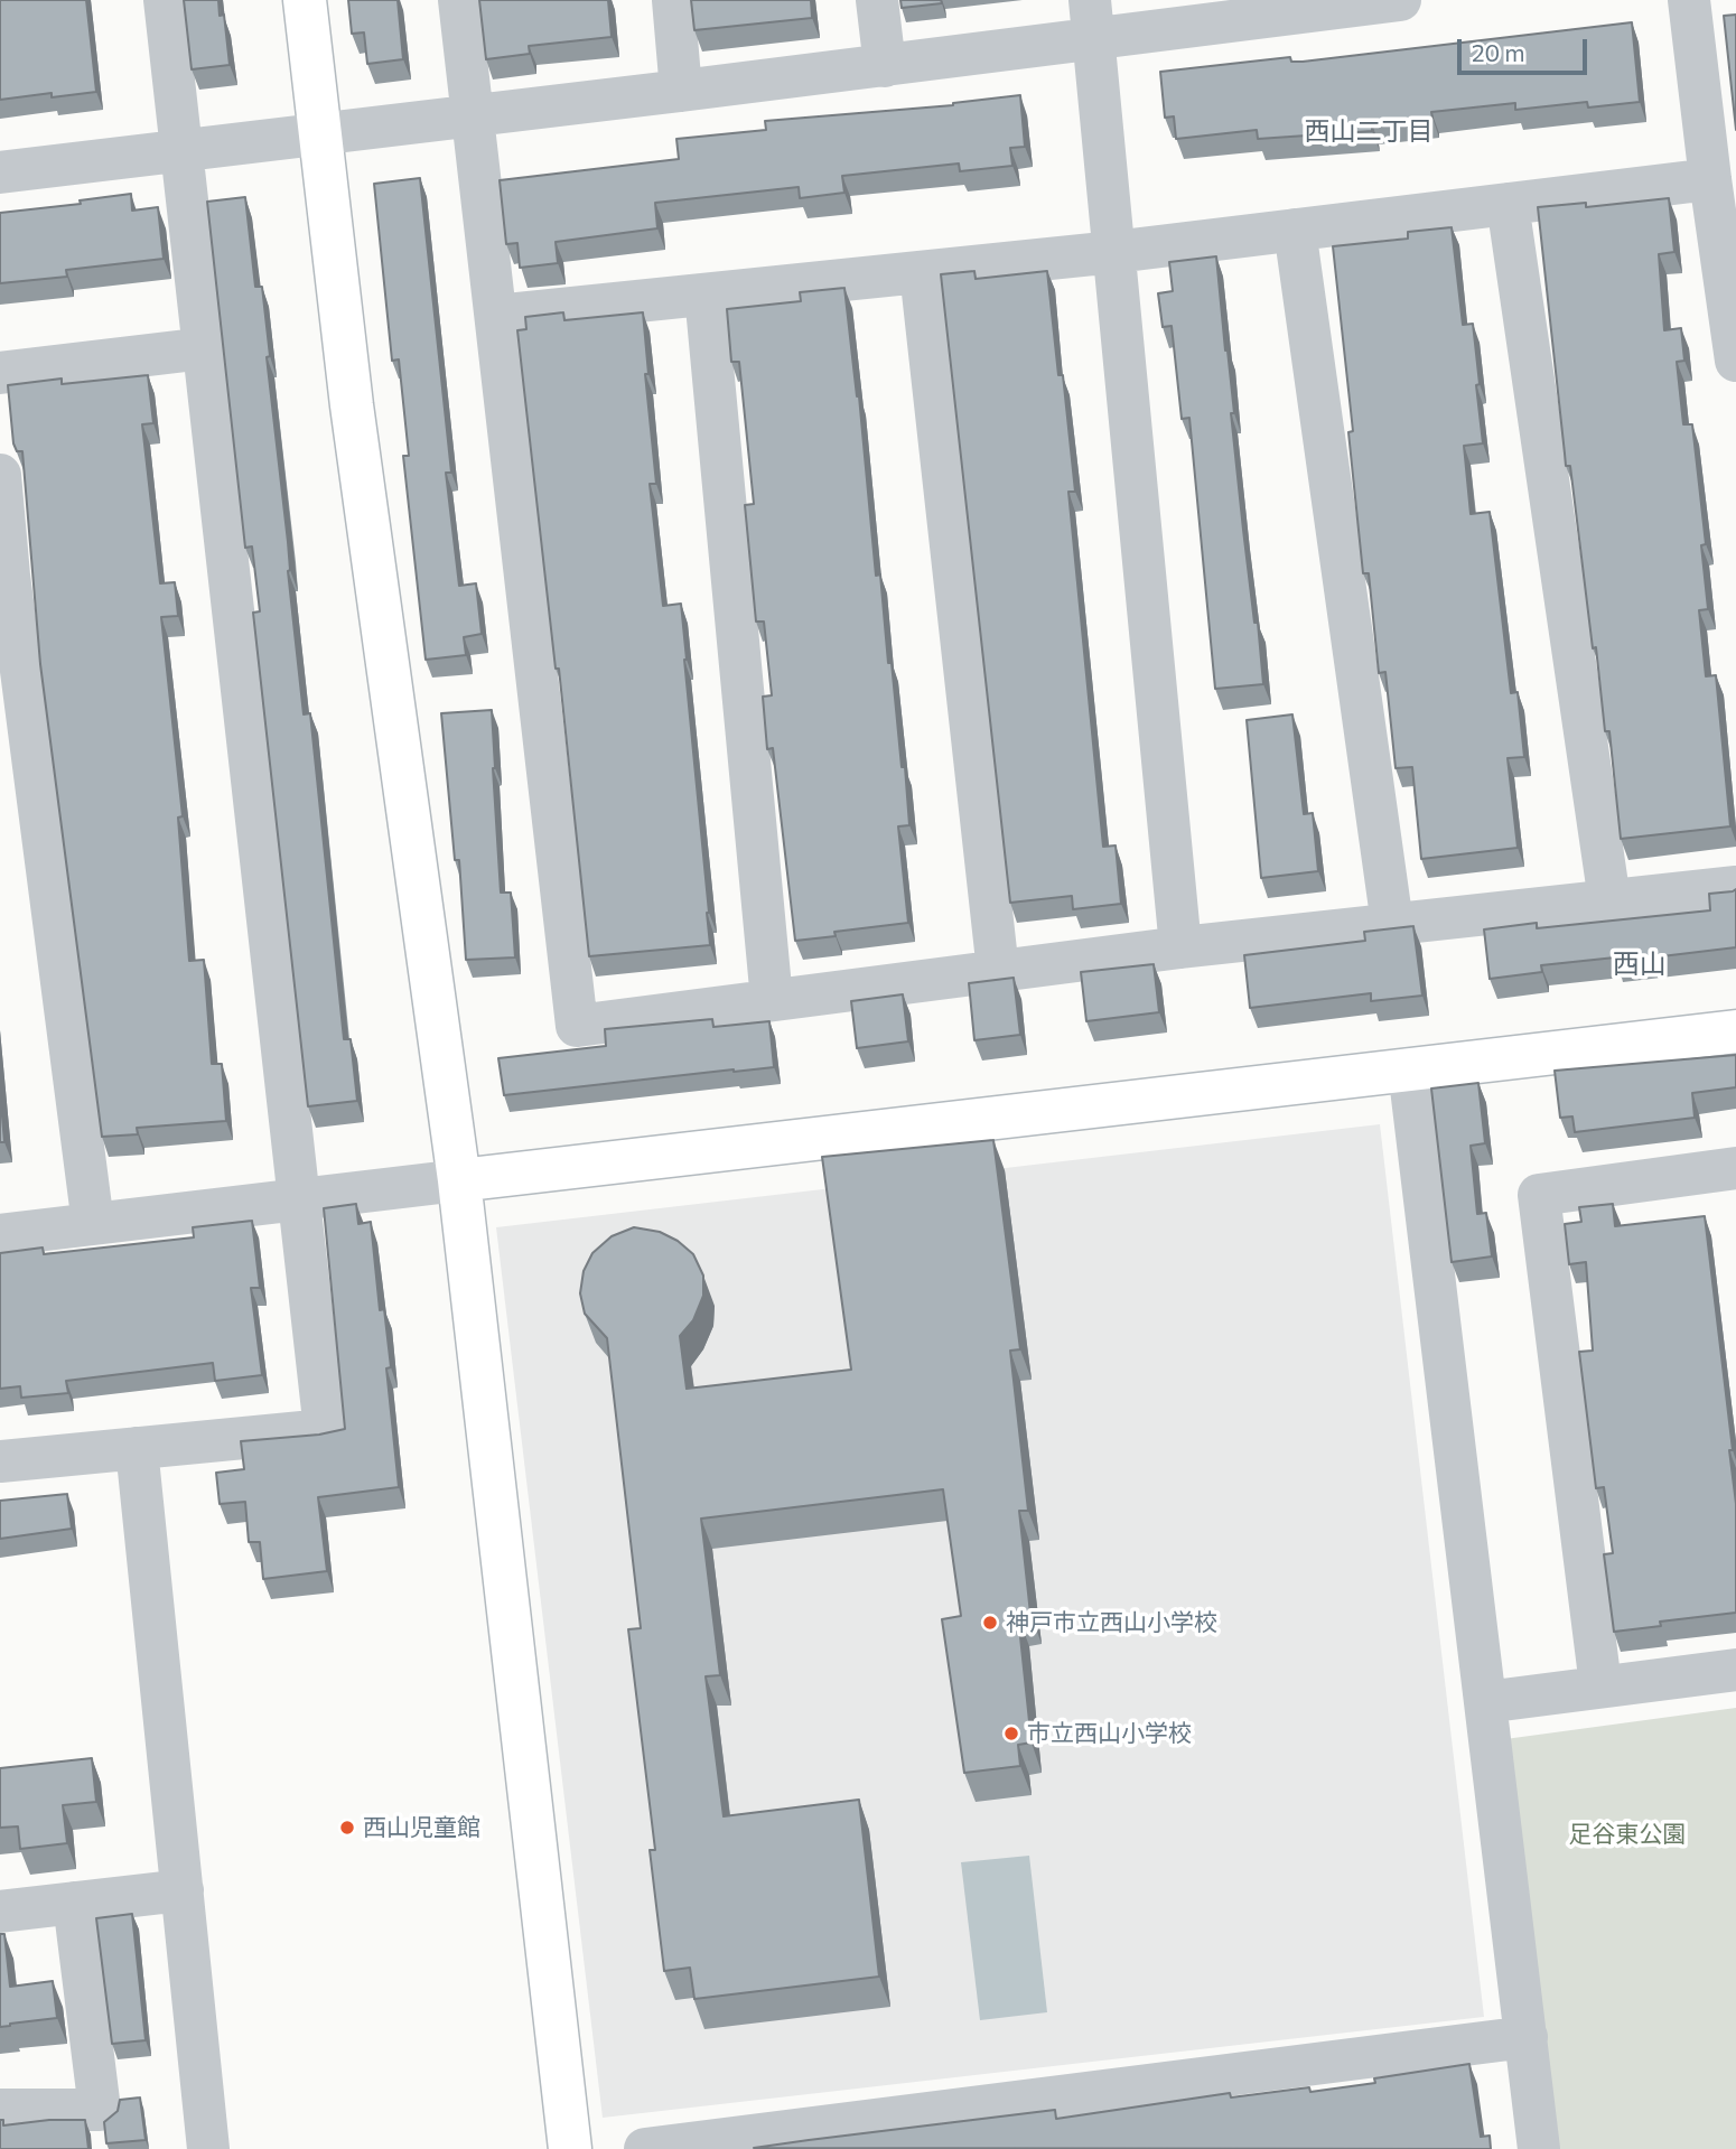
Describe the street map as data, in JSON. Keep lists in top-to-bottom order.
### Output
{
  "districts": ["西山二丁目", "西山"],
  "parks": ["足谷東公園"],
  "places": ["神戸市立西山小学校", "市立西山小学校", "西山児童館"],
  "scale_bar": "20 m"
}
